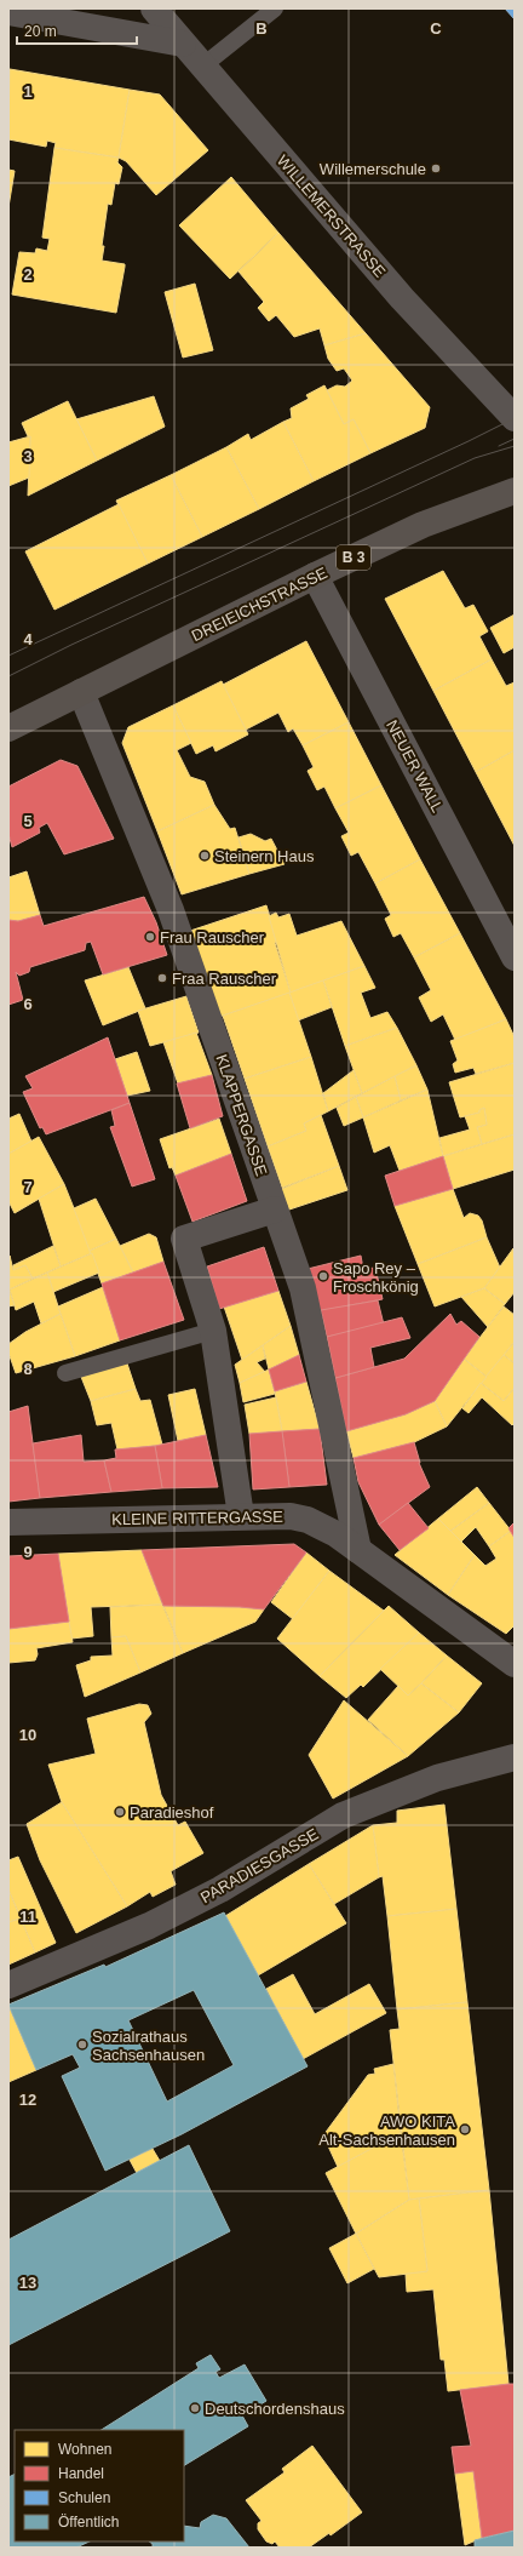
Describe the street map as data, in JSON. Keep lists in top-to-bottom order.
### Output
{
  "streets": {
    "main road": ["B 3", "DREIEICHSTRASSE"],
    "street": [
      "WILLEMERSTRASSE",
      "NEUER WALL",
      "KLAPPERGASSE",
      "KLEINE RITTERGASSE",
      "PARADIESGASSE"
    ]
  },
  "crossings": [
    ["DREIEICHSTRASSE", "NEUER WALL"],
    ["DREIEICHSTRASSE", "KLAPPERGASSE"],
    ["KLAPPERGASSE", "KLEINE RITTERGASSE"]
  ],
  "places": [
    "Willemerschule",
    "Steinern Haus",
    "Frau Rauscher",
    "Fraa Rauscher",
    "Sapo Rey – Froschkönig",
    "Paradieshof",
    "Sozialrathaus Sachsenhausen",
    "AWO KITA Alt-Sachsenhausen",
    "Deutschordenshaus"
  ],
  "legend": [
    "Wohnen",
    "Handel",
    "Schulen",
    "Öffentlich"
  ],
  "scale_bar": "20 m",
  "grid": {
    "columns": ["B", "C"],
    "rows": [
      "1",
      "2",
      "3",
      "4",
      "5",
      "6",
      "7",
      "8",
      "9",
      "10",
      "11",
      "12",
      "13"
    ]
  }
}
